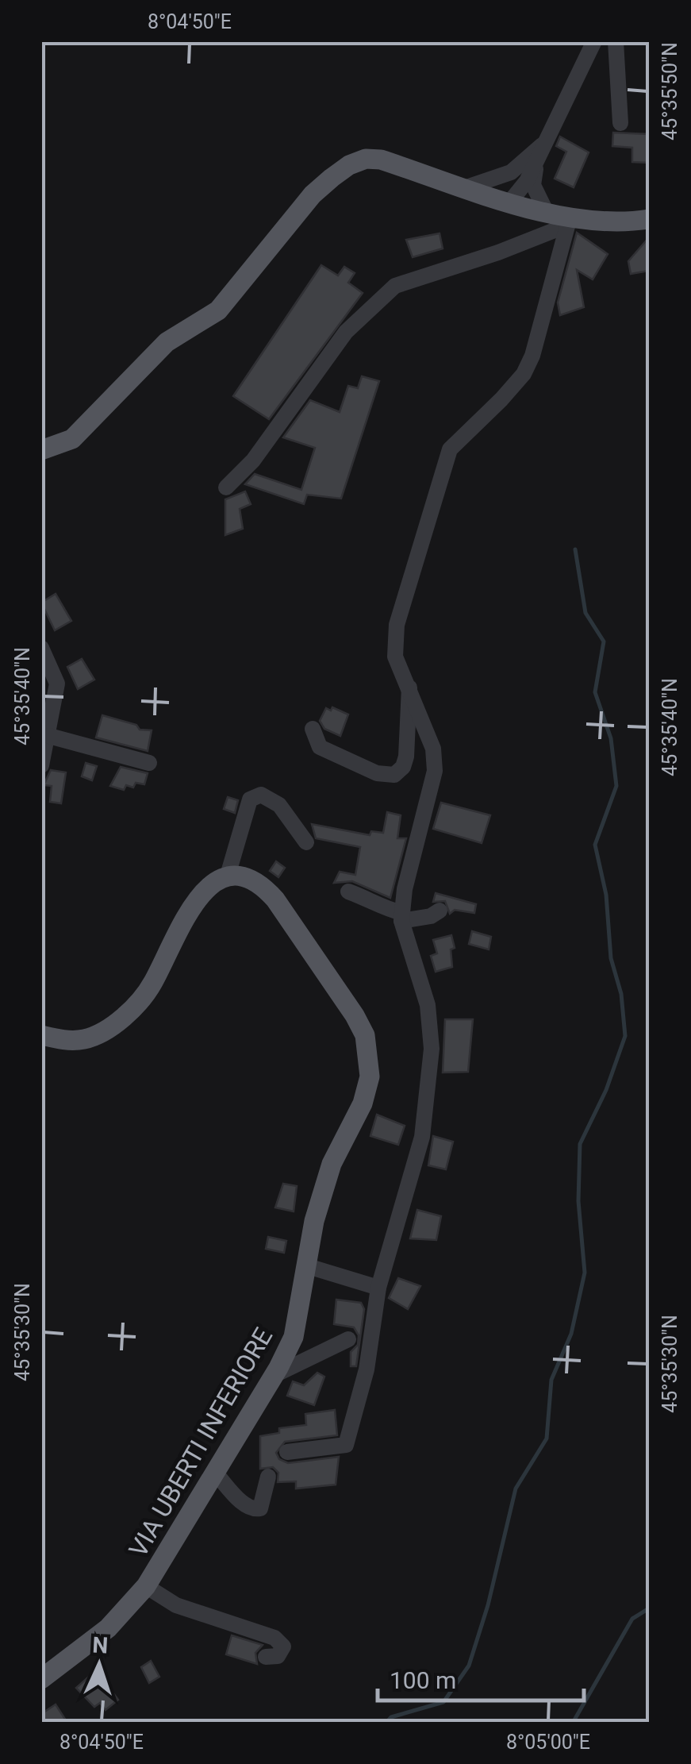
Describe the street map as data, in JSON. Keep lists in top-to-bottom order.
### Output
{
  "streets": {
    "main road": ["VIA UBERTI INFERIORE"]
  },
  "scale_bar": "100 m",
  "north": "top",
  "coordinates": [
    "8°04'50\"E",
    "45°35'50\"N",
    "45°35'40\"N",
    "45°35'30\"N",
    "8°05'00\"E"
  ]
}
